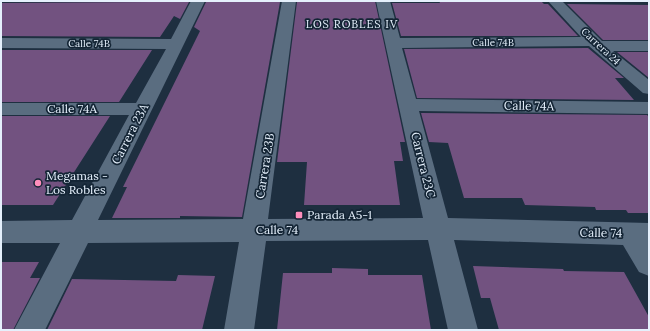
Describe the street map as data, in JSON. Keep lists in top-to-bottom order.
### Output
{
  "streets": {
    "street": [
      "Calle 74B",
      "Carrera 24",
      "Calle 74A",
      "Carrera 23A",
      "Carrera 23C",
      "Carrera 23B",
      "Calle 74"
    ]
  },
  "crossings": [
    ["Calle 74B", "Carrera 24"],
    ["Calle 74B", "Carrera 23A"],
    ["Calle 74B", "Carrera 23C"],
    ["Calle 74A", "Carrera 23A"],
    ["Calle 74A", "Carrera 23C"],
    ["Carrera 23A", "Calle 74"],
    ["Carrera 23C", "Calle 74"],
    ["Carrera 23B", "Calle 74"]
  ],
  "districts": ["LOS ROBLES IV"],
  "places": {
    "other": ["Megamas - Los Robles"],
    "transit": ["Parada A5-1"]
  }
}
